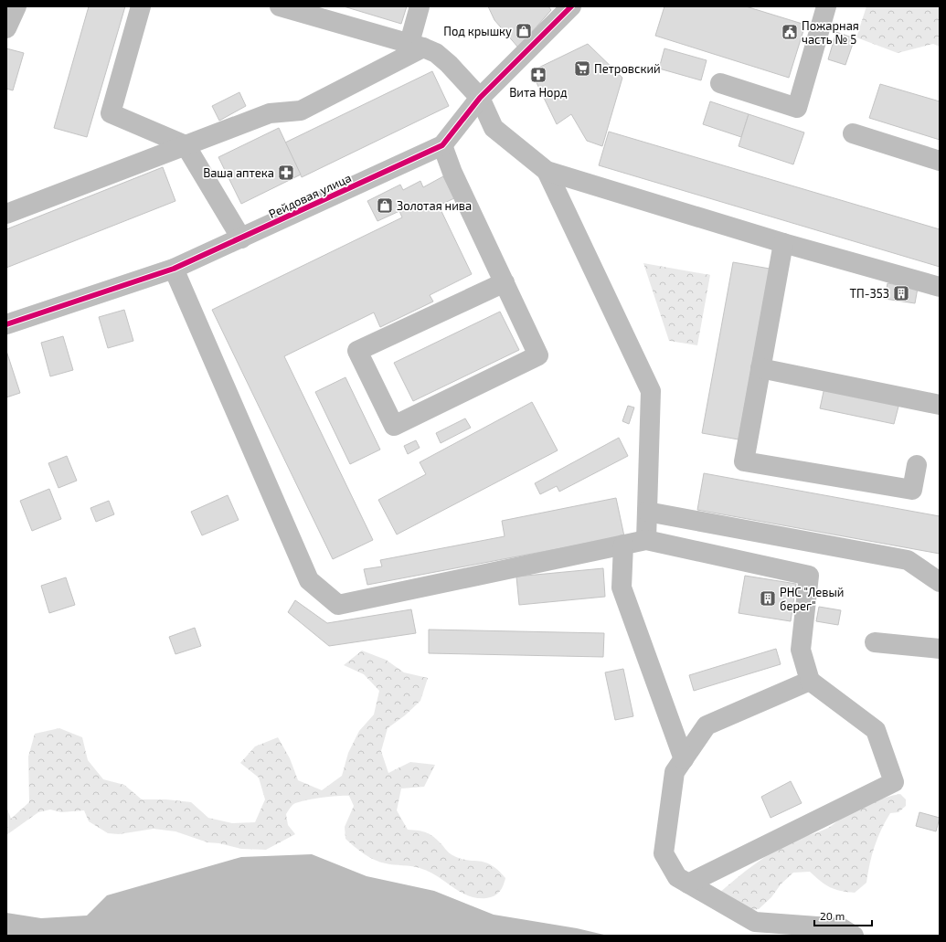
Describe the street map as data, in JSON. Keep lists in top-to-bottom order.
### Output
{
  "streets": {
    "street": ["Рейдовая улица"]
  },
  "places": {
    "shop": ["Под крышку", "Золотая нива"],
    "public building": ["Пожарная часть № 5"],
    "supermarket": ["Петровский"],
    "pharmacy": ["Вита Норд", "Ваша аптека"],
    "building": ["ТП-353", "РНС \"Левый берег\""]
  },
  "scale_bar": "20 m"
}
